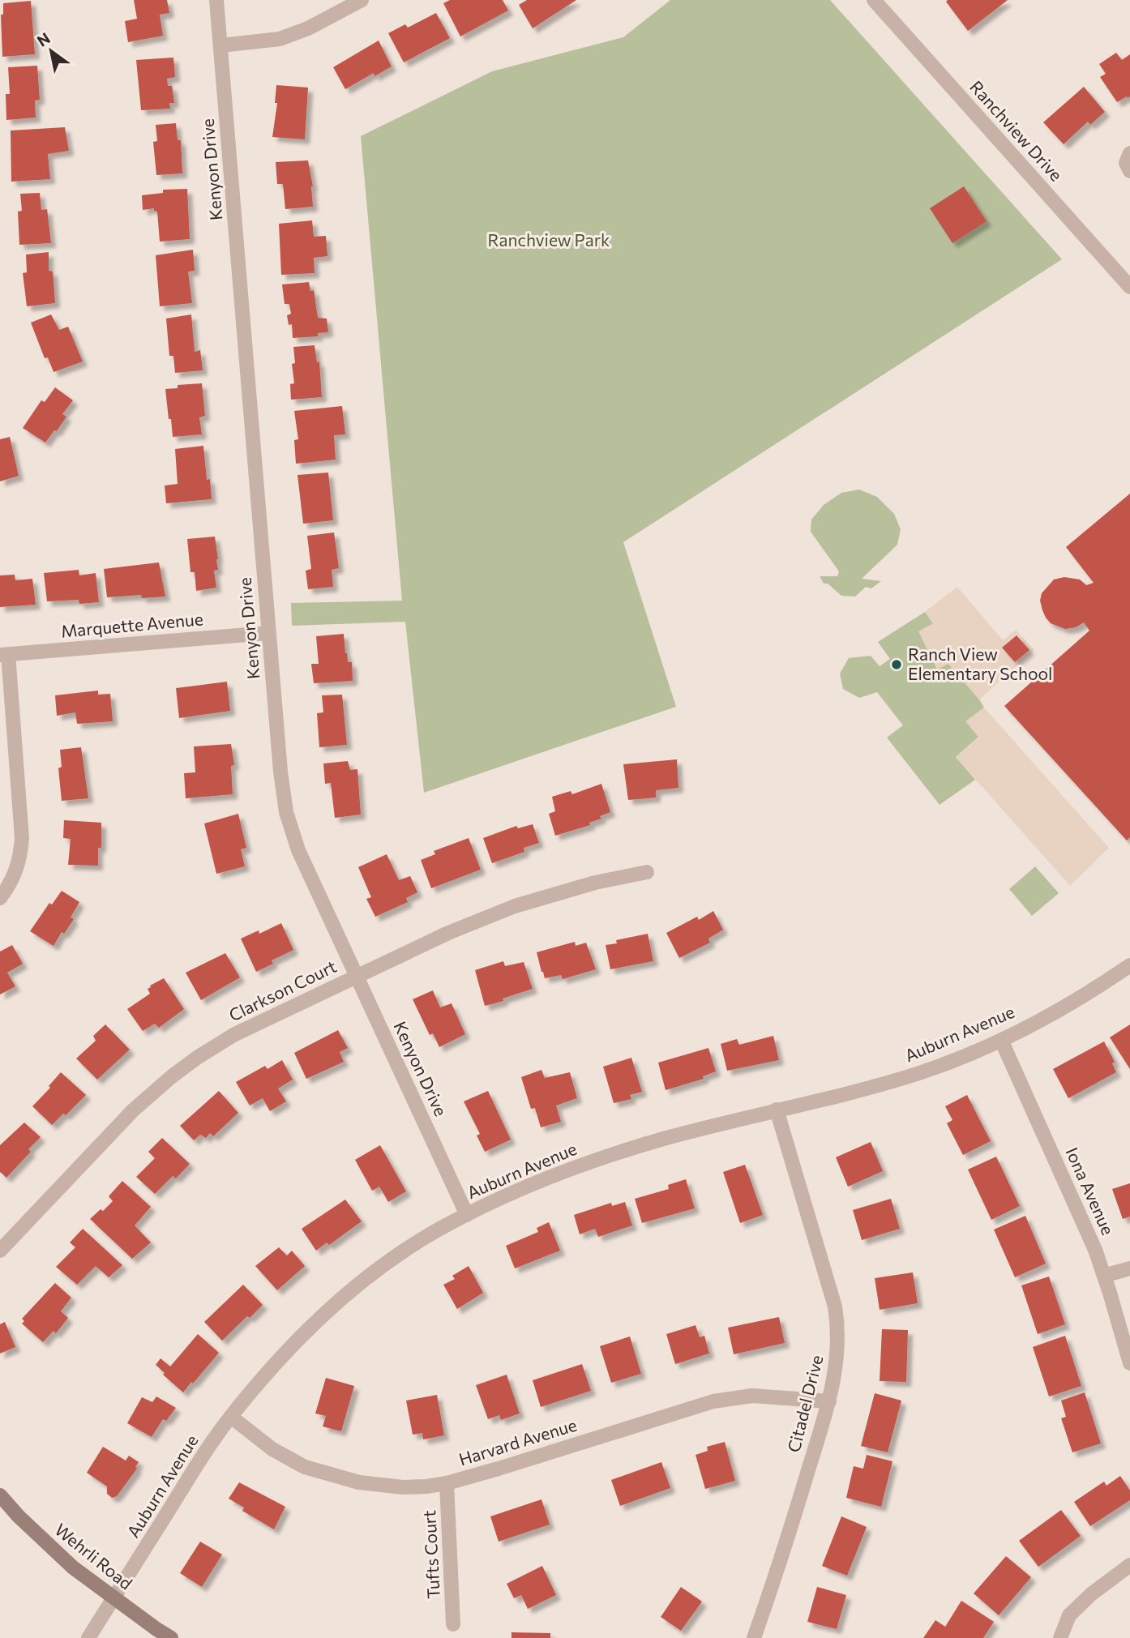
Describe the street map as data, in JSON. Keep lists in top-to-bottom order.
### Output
{
  "streets": {
    "street": [
      "Ranchview Drive",
      "Kenyon Drive",
      "Marquette Avenue",
      "Clarkson Court",
      "Auburn Avenue",
      "Iona Avenue",
      "Citadel Drive",
      "Harvard Avenue",
      "Tufts Court",
      "Wehrli Road"
    ]
  },
  "crossings": [
    ["Kenyon Drive", "Marquette Avenue"],
    ["Kenyon Drive", "Clarkson Court"],
    ["Kenyon Drive", "Auburn Avenue"],
    ["Auburn Avenue", "Iona Avenue"],
    ["Auburn Avenue", "Citadel Drive"],
    ["Auburn Avenue", "Harvard Avenue"],
    ["Auburn Avenue", "Wehrli Road"],
    ["Citadel Drive", "Harvard Avenue"],
    ["Harvard Avenue", "Tufts Court"]
  ],
  "parks": ["Ranchview Park"],
  "places": ["Ranch View Elementary School"],
  "north": "top left"
}
